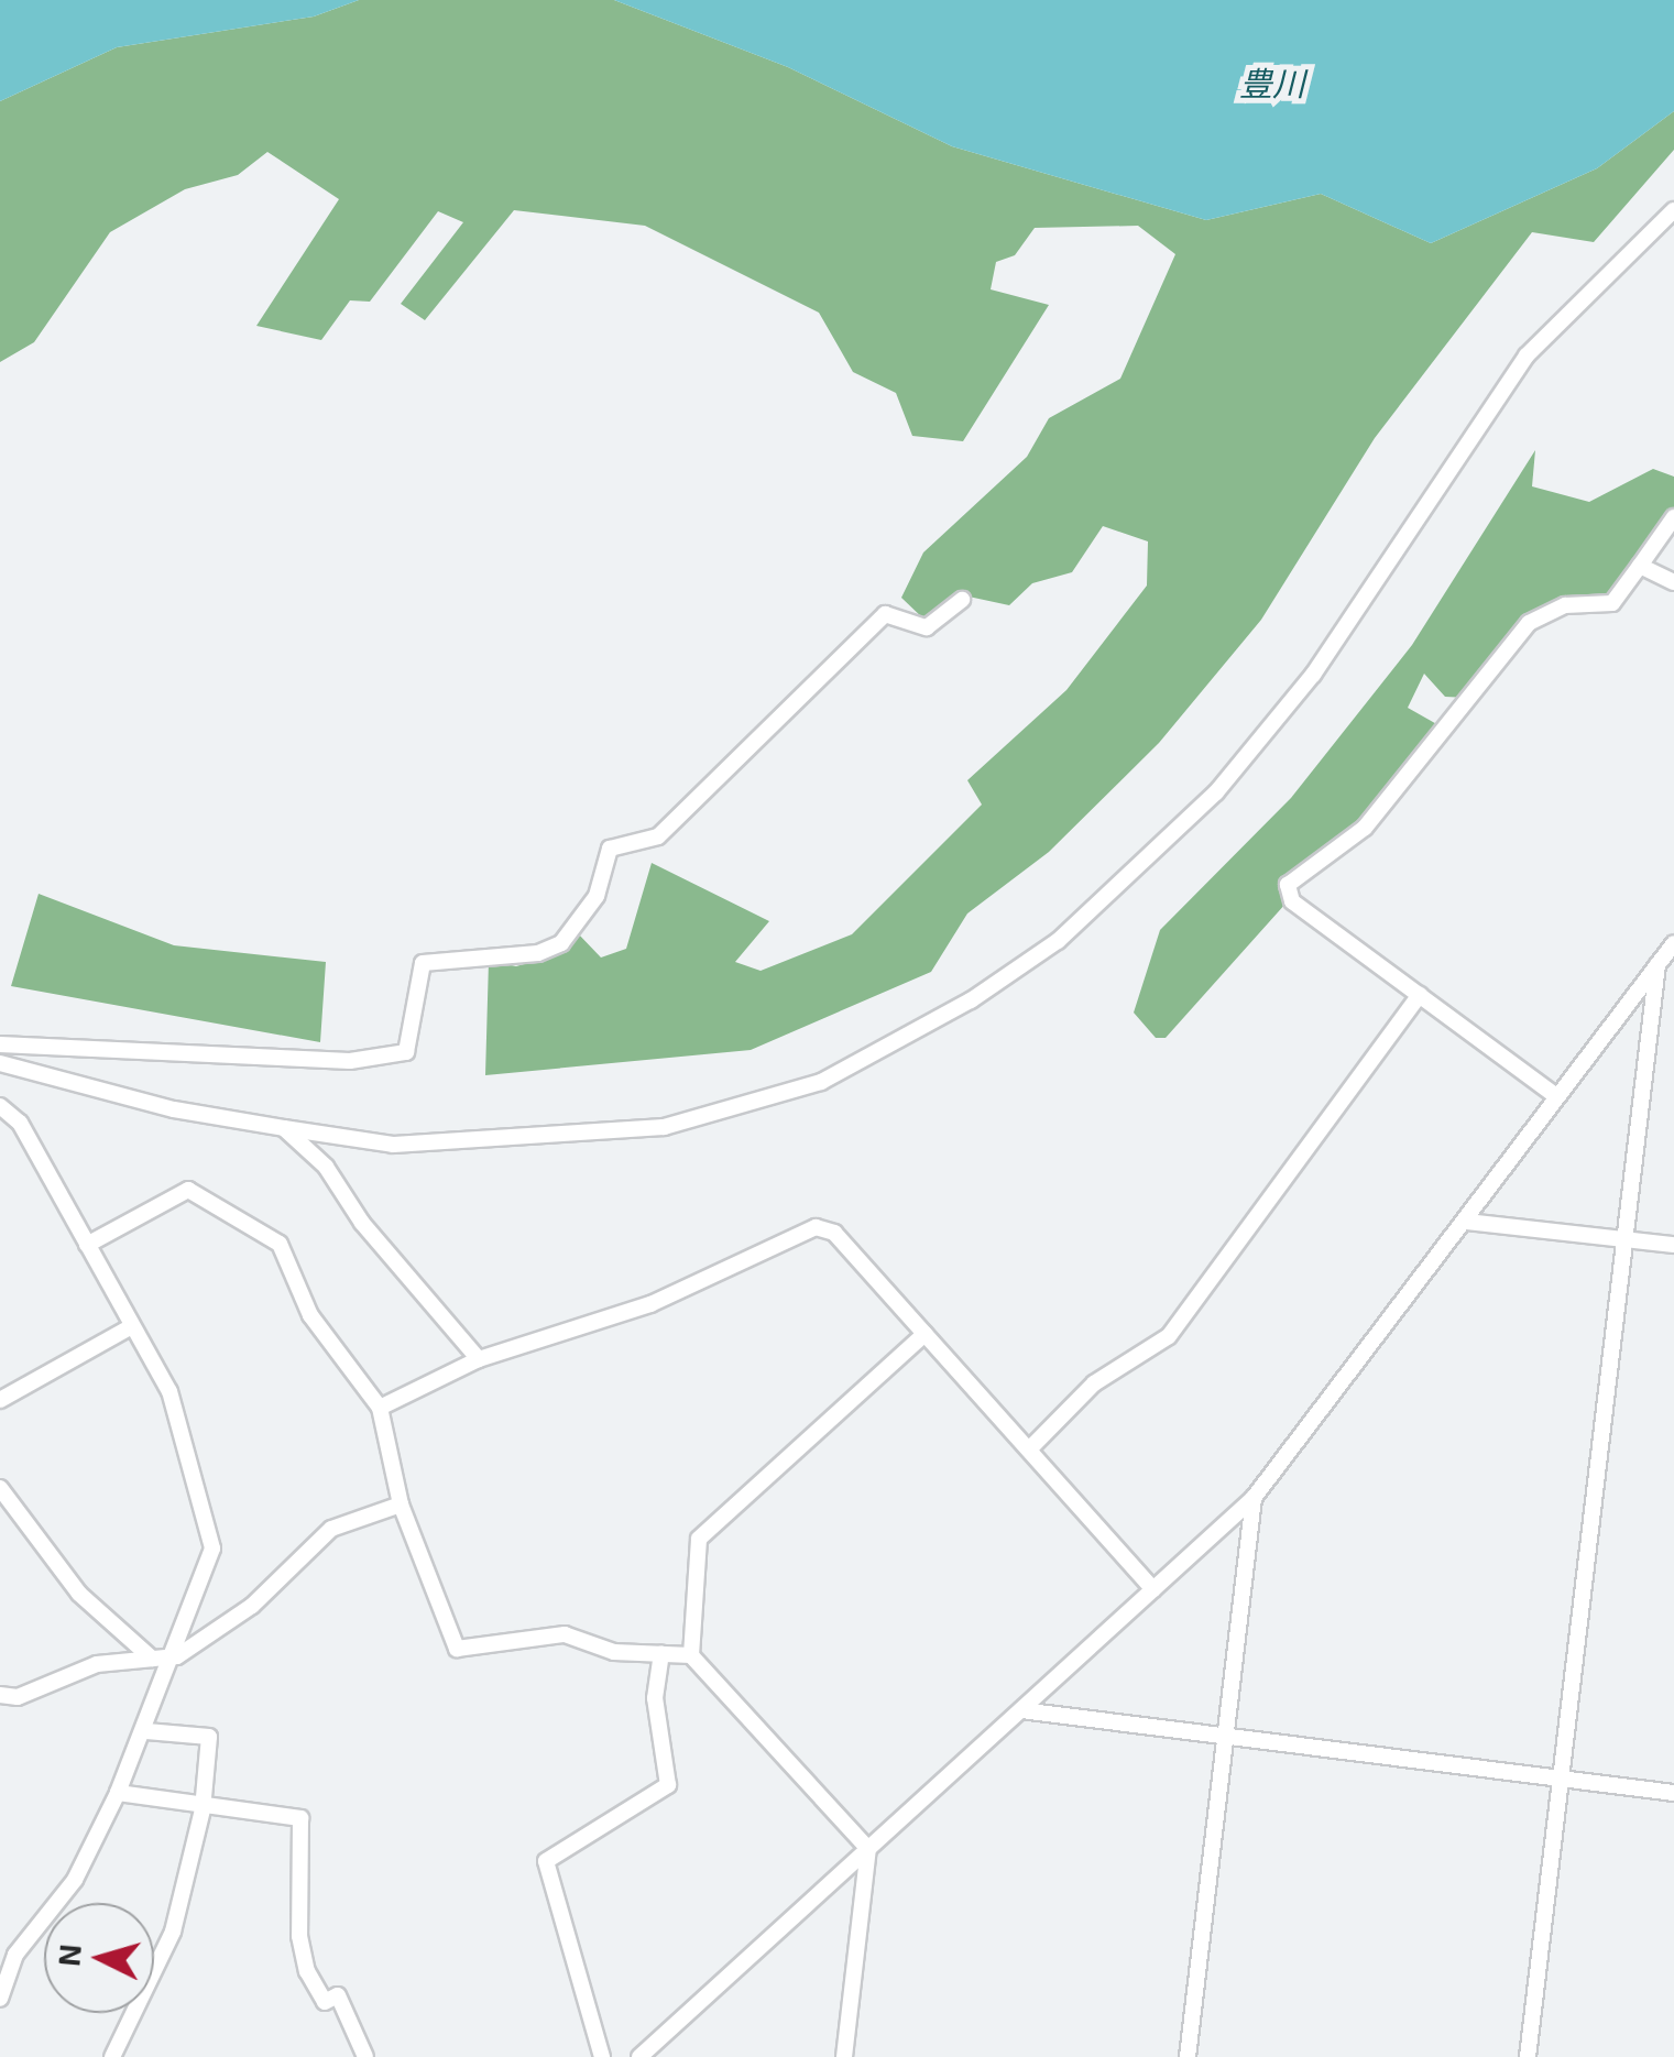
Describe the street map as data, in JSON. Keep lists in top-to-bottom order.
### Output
{
  "water": ["豊川"],
  "north": "left"
}
